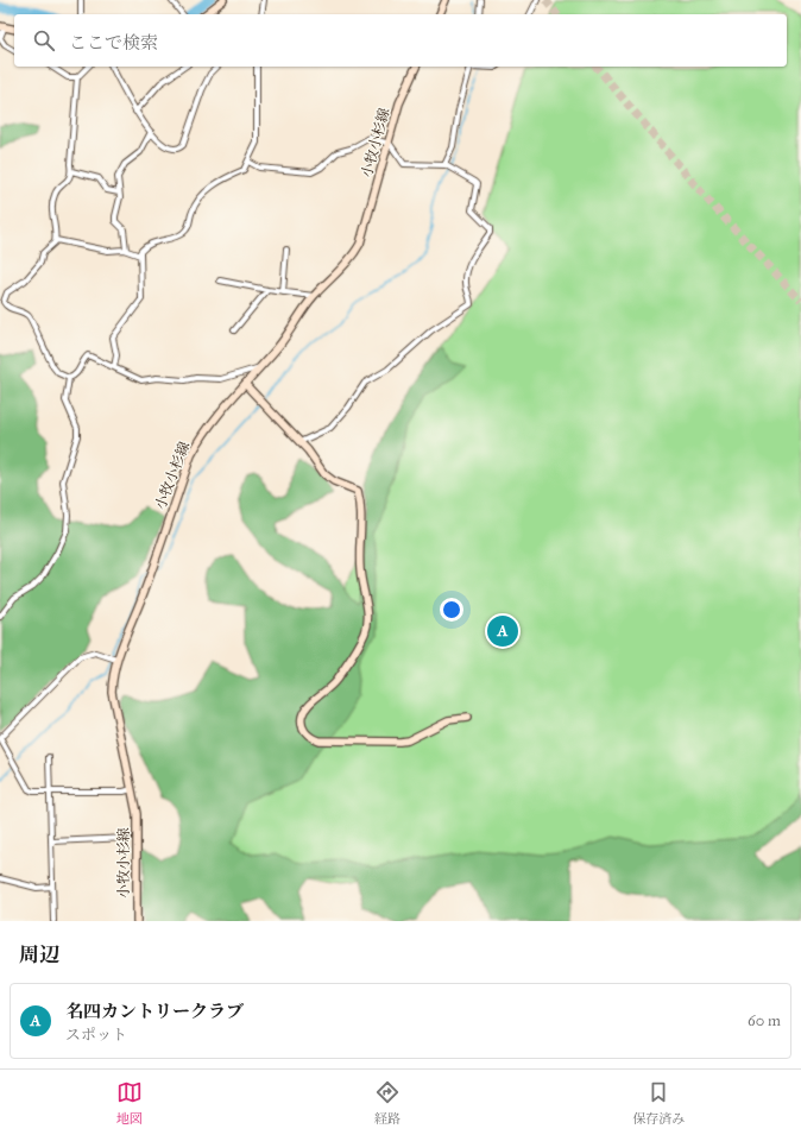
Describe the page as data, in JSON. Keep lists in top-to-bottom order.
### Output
{
  "streets": {
    "main road": ["小牧小杉線"]
  },
  "page": {
    "search": "ここで検索",
    "pins": "A",
    "heading": "周辺",
    "list": [
      {
        "mark": "A",
        "name": "名四カントリークラブ",
        "note": "スポット",
        "value": "60 m"
      }
    ],
    "nav": ["地図", "経路", "保存済み"]
  }
}
